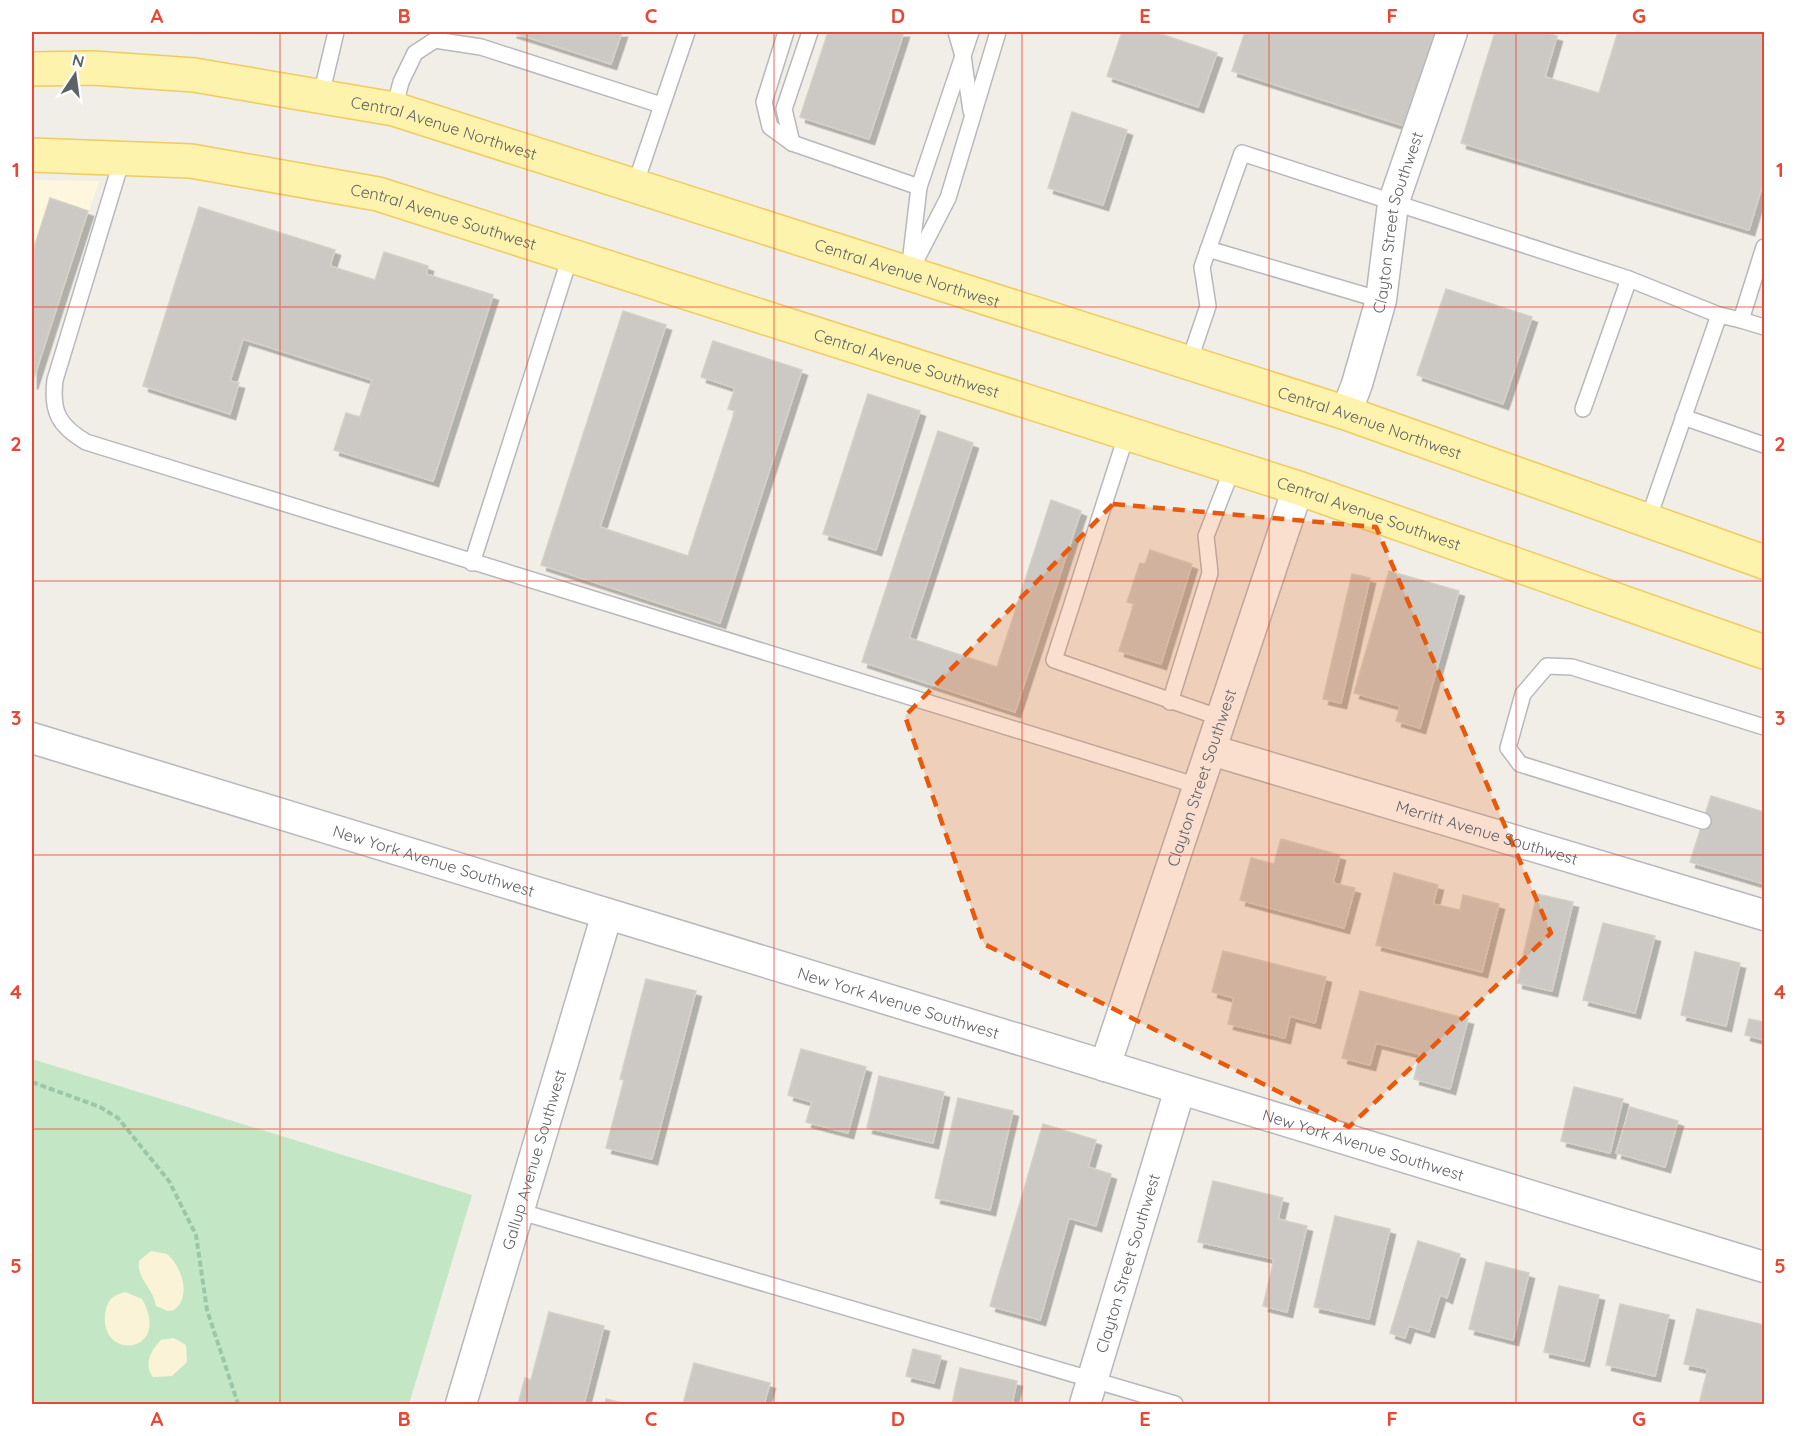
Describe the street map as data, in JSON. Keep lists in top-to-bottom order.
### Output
{
  "streets": {
    "main road": ["Central Avenue Northwest", "Central Avenue Southwest"],
    "street": [
      "Clayton Street Southwest",
      "Merritt Avenue Southwest",
      "New York Avenue Southwest",
      "Gallup Avenue Southwest"
    ]
  },
  "crossings": [
    ["Central Avenue Northwest", "Clayton Street Southwest"],
    ["Central Avenue Southwest", "Clayton Street Southwest"],
    ["Clayton Street Southwest", "Merritt Avenue Southwest"],
    ["Clayton Street Southwest", "New York Avenue Southwest"],
    ["New York Avenue Southwest", "Gallup Avenue Southwest"]
  ],
  "north": "top",
  "grid": {
    "columns": [
      "A",
      "B",
      "C",
      "D",
      "E",
      "F",
      "G"
    ],
    "rows": [
      "1",
      "2",
      "3",
      "4",
      "5"
    ]
  }
}
